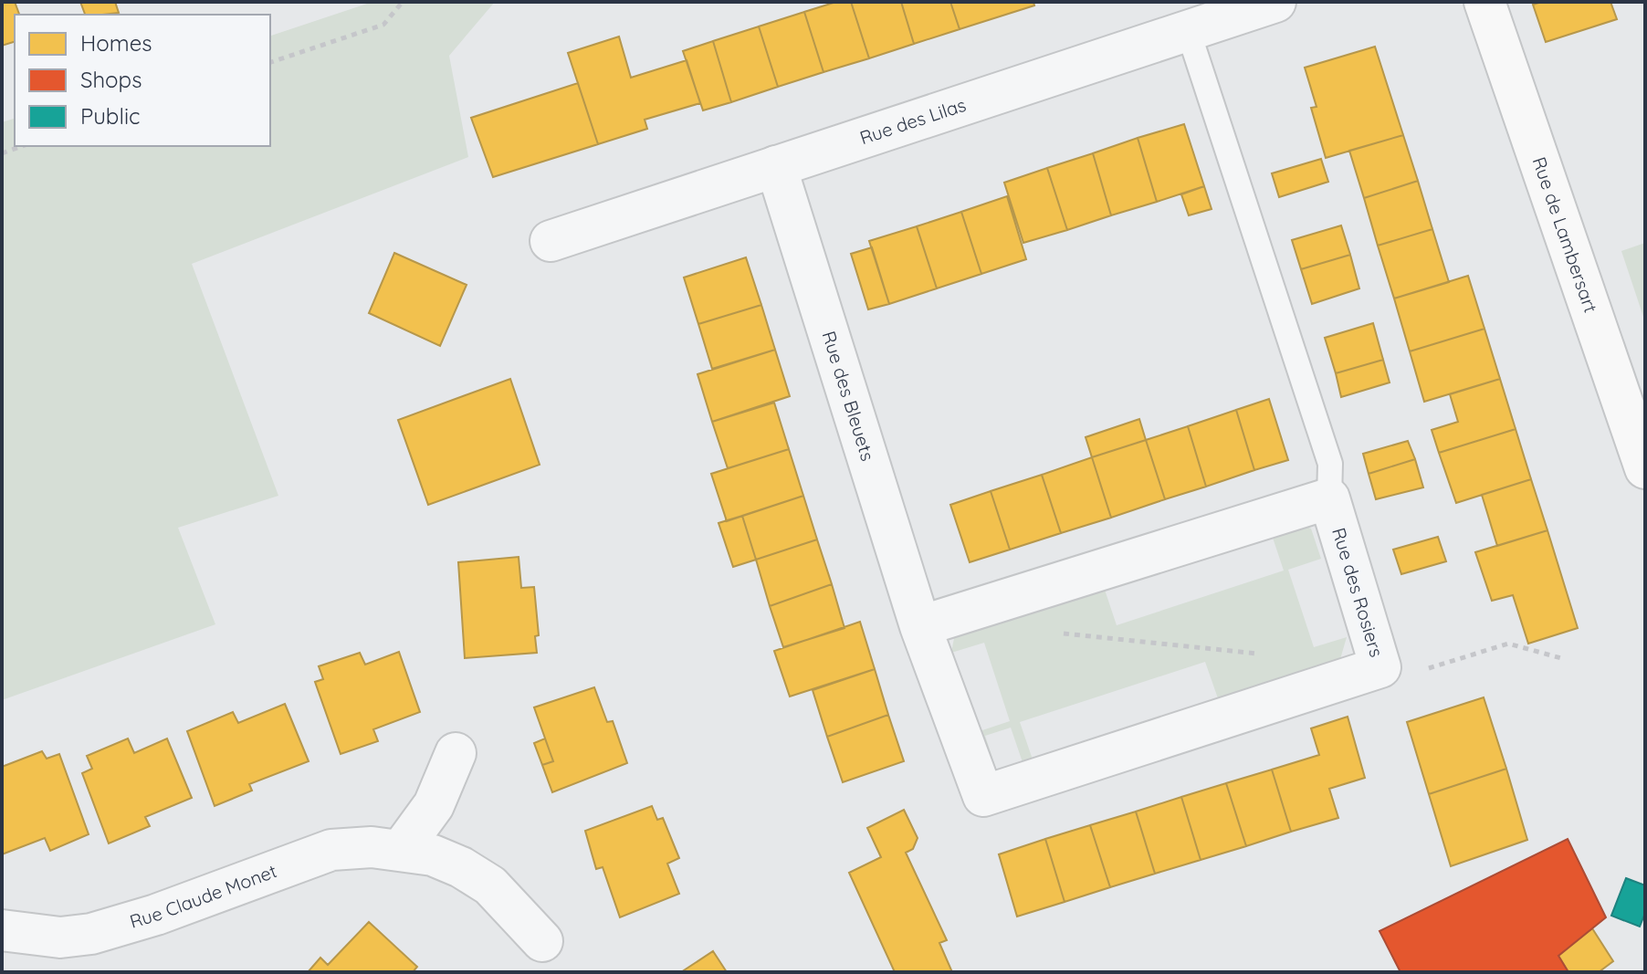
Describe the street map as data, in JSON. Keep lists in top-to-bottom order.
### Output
{
  "streets": {
    "main road": ["Rue de Lambersart"],
    "street": [
      "Rue des Lilas",
      "Rue des Bleuets",
      "Rue des Rosiers",
      "Rue Claude Monet"
    ]
  },
  "crossings": [
    ["Rue des Lilas", "Rue des Bleuets"],
    ["Rue des Lilas", "Rue des Rosiers"],
    ["Rue des Bleuets", "Rue des Rosiers"]
  ],
  "legend": ["Homes", "Shops", "Public"]
}
